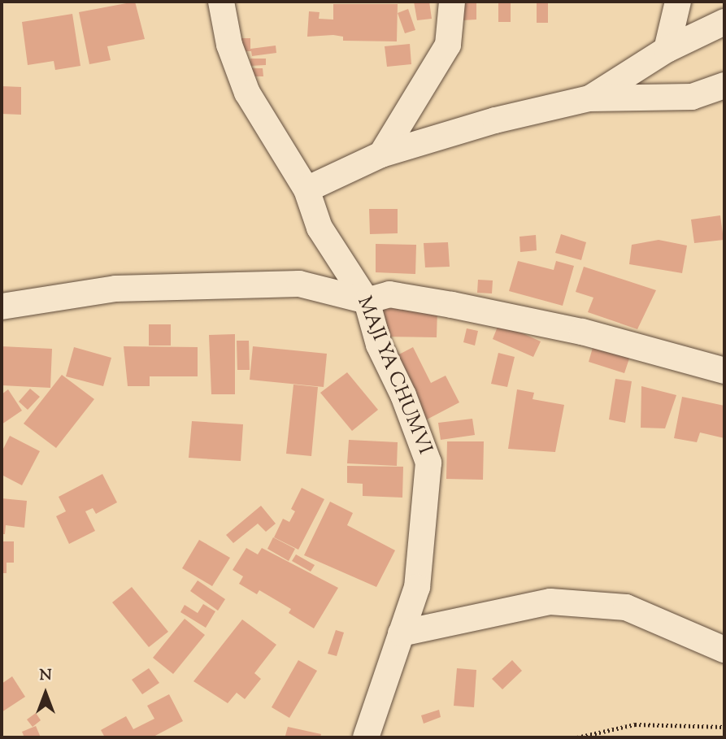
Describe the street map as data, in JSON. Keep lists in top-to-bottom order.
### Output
{
  "streets": {
    "street": ["MAJI YA CHUMVI"]
  },
  "north": "top"
}
